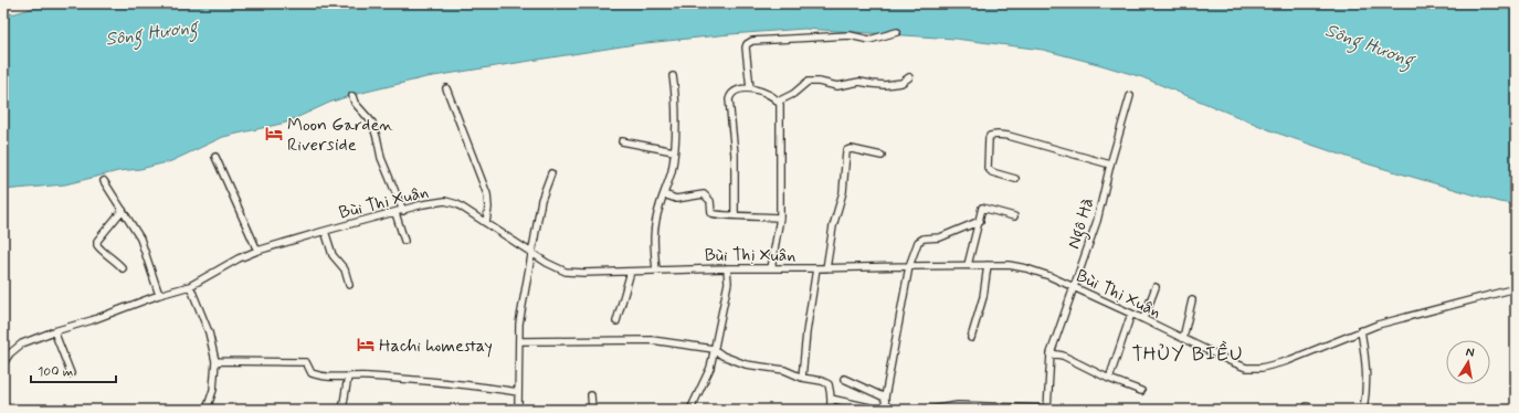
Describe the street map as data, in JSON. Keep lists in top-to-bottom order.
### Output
{
  "streets": {
    "street": ["Bùi Thị Xuân", "Ngô Hà"]
  },
  "crossings": [
    ["Bùi Thị Xuân", "Ngô Hà"]
  ],
  "districts": ["THỦY BIỀU"],
  "water": ["Sông Hương"],
  "places": {
    "hotel": ["Moon Garden Riverside", "Hachi homestay"]
  },
  "scale_bar": "100 m",
  "north": "top"
}
